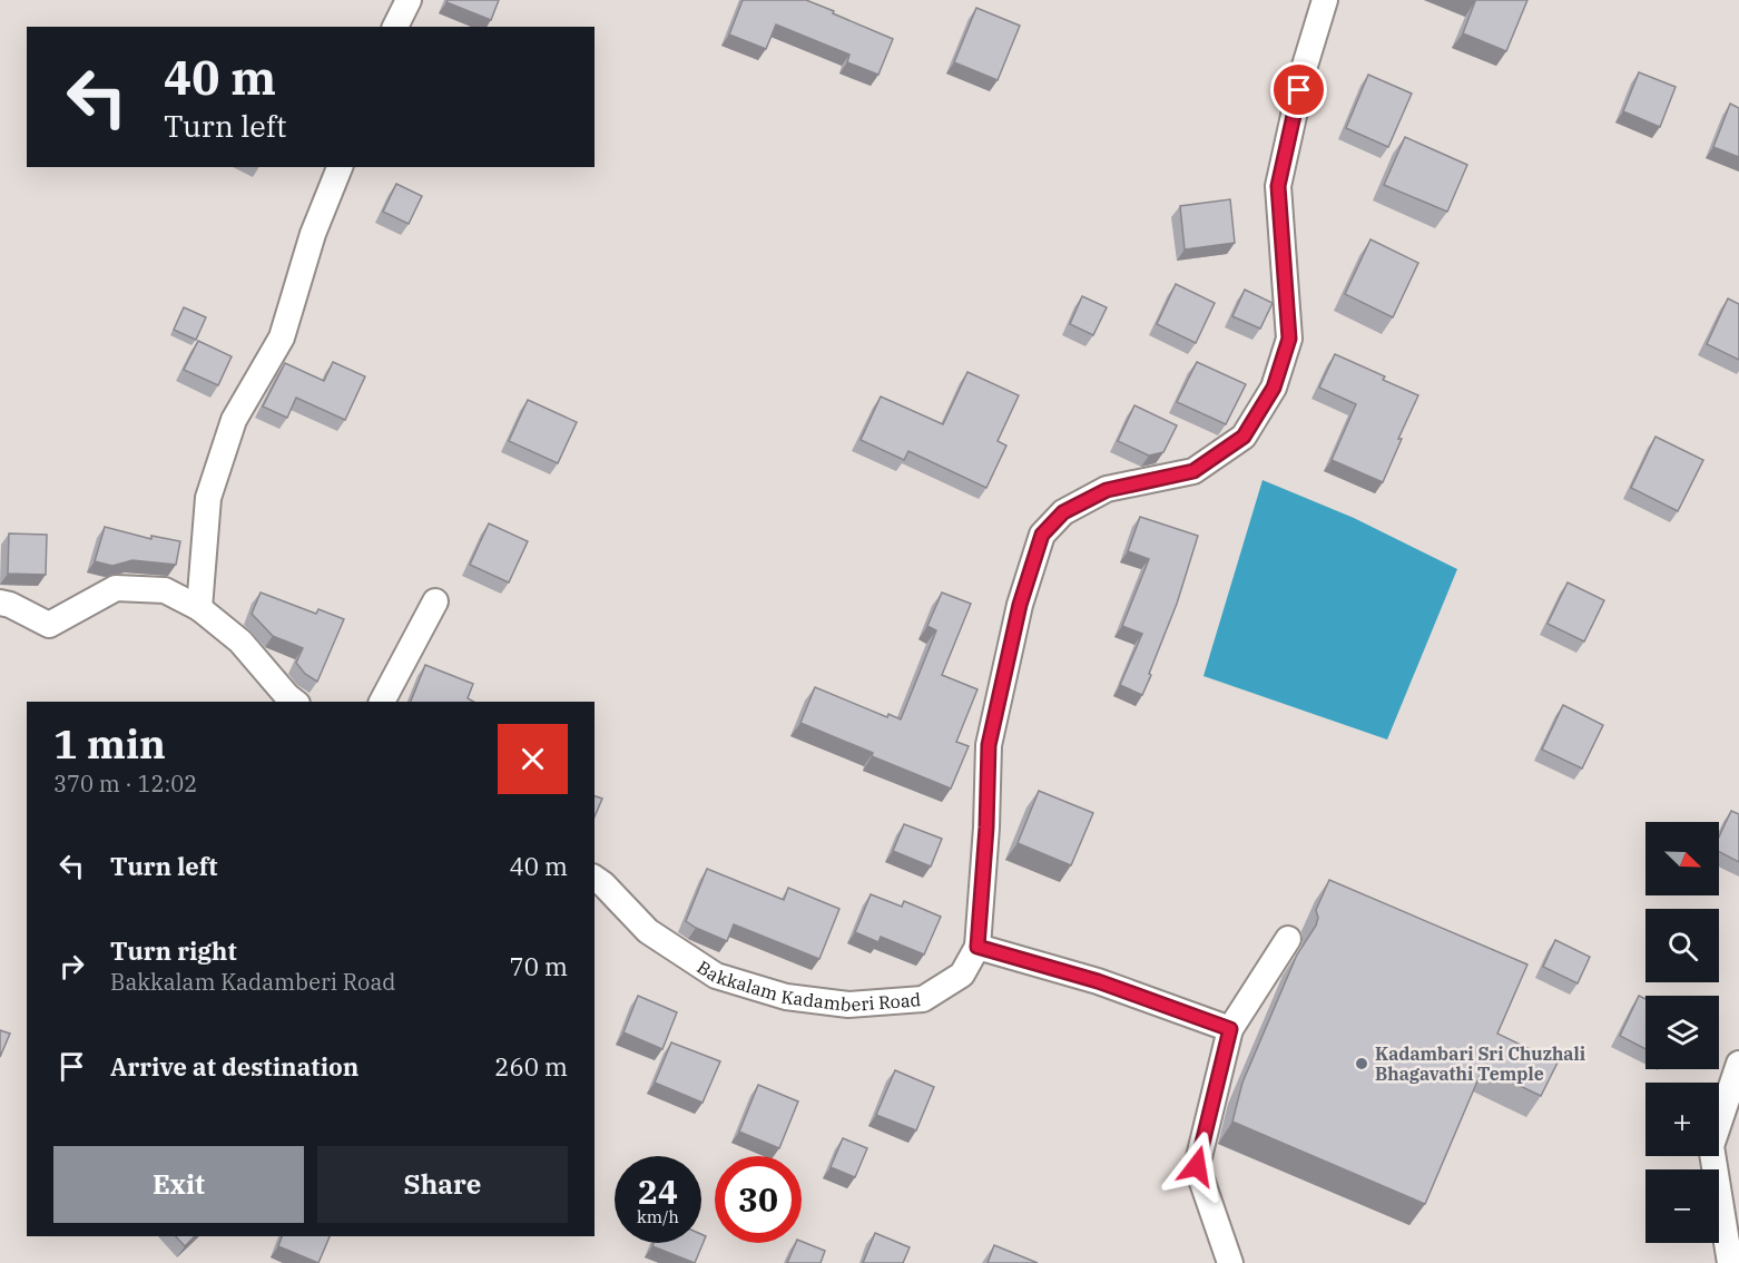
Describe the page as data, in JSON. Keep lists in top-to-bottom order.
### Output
{
  "streets": {
    "street": ["Bakkalam Kadamberi Road"]
  },
  "places": ["Kadambari Sri Chuzhali Bhagavathi Temple"],
  "north": "bottom right",
  "page": {
    "turn": ["40 m", "Turn left"],
    "heading": ["1 min", "370 m · 12:02"],
    "list": [
      {
        "name": "Turn left",
        "value": "40 m"
      },
      {
        "name": "Turn right",
        "note": "Bakkalam Kadamberi Road",
        "value": "70 m"
      },
      {
        "name": "Arrive at destination",
        "value": "260 m"
      }
    ],
    "map_buttons": ["+", "−"],
    "buttons": ["Exit", "Share"],
    "speed": "24 km/h",
    "limit": "30"
  }
}
